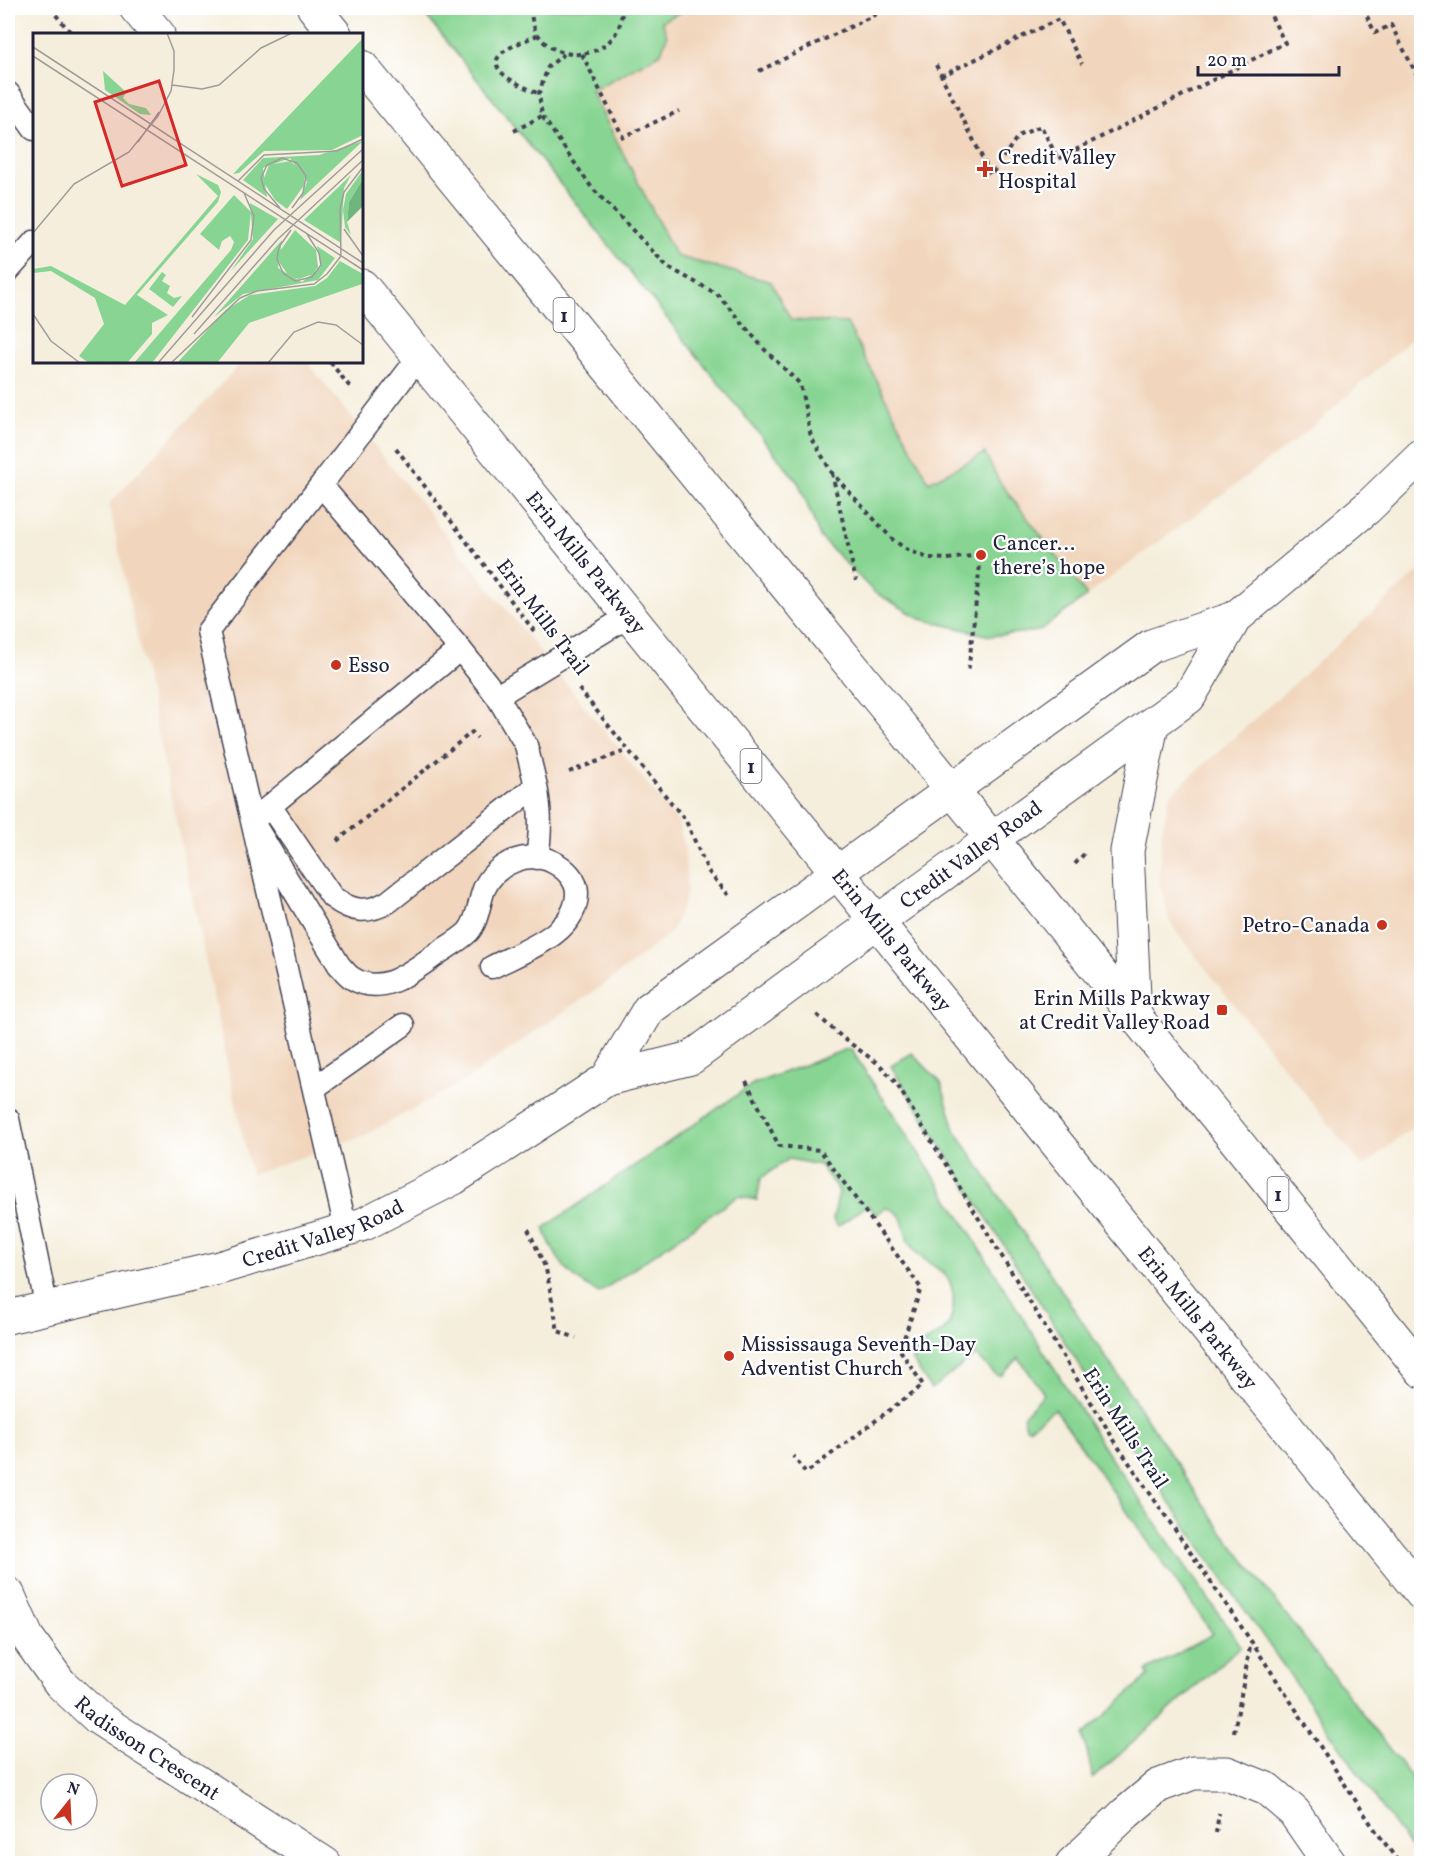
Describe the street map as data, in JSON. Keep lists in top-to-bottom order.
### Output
{
  "streets": {
    "street": [
      "1",
      "Erin Mills Parkway",
      "Credit Valley Road",
      "Radisson Crescent"
    ],
    "path": ["Erin Mills Trail"]
  },
  "crossings": [
    ["1", "Credit Valley Road"],
    ["Erin Mills Parkway", "Credit Valley Road"]
  ],
  "places": {
    "health": ["Credit Valley Hospital"],
    "other": [
      "Cancer… there’s hope",
      "Esso",
      "Petro-Canada",
      "Mississauga Seventh-Day Adventist Church"
    ],
    "transit": ["Erin Mills Parkway at Credit Valley Road"]
  },
  "scale_bar": "20 m",
  "north": "top"
}
